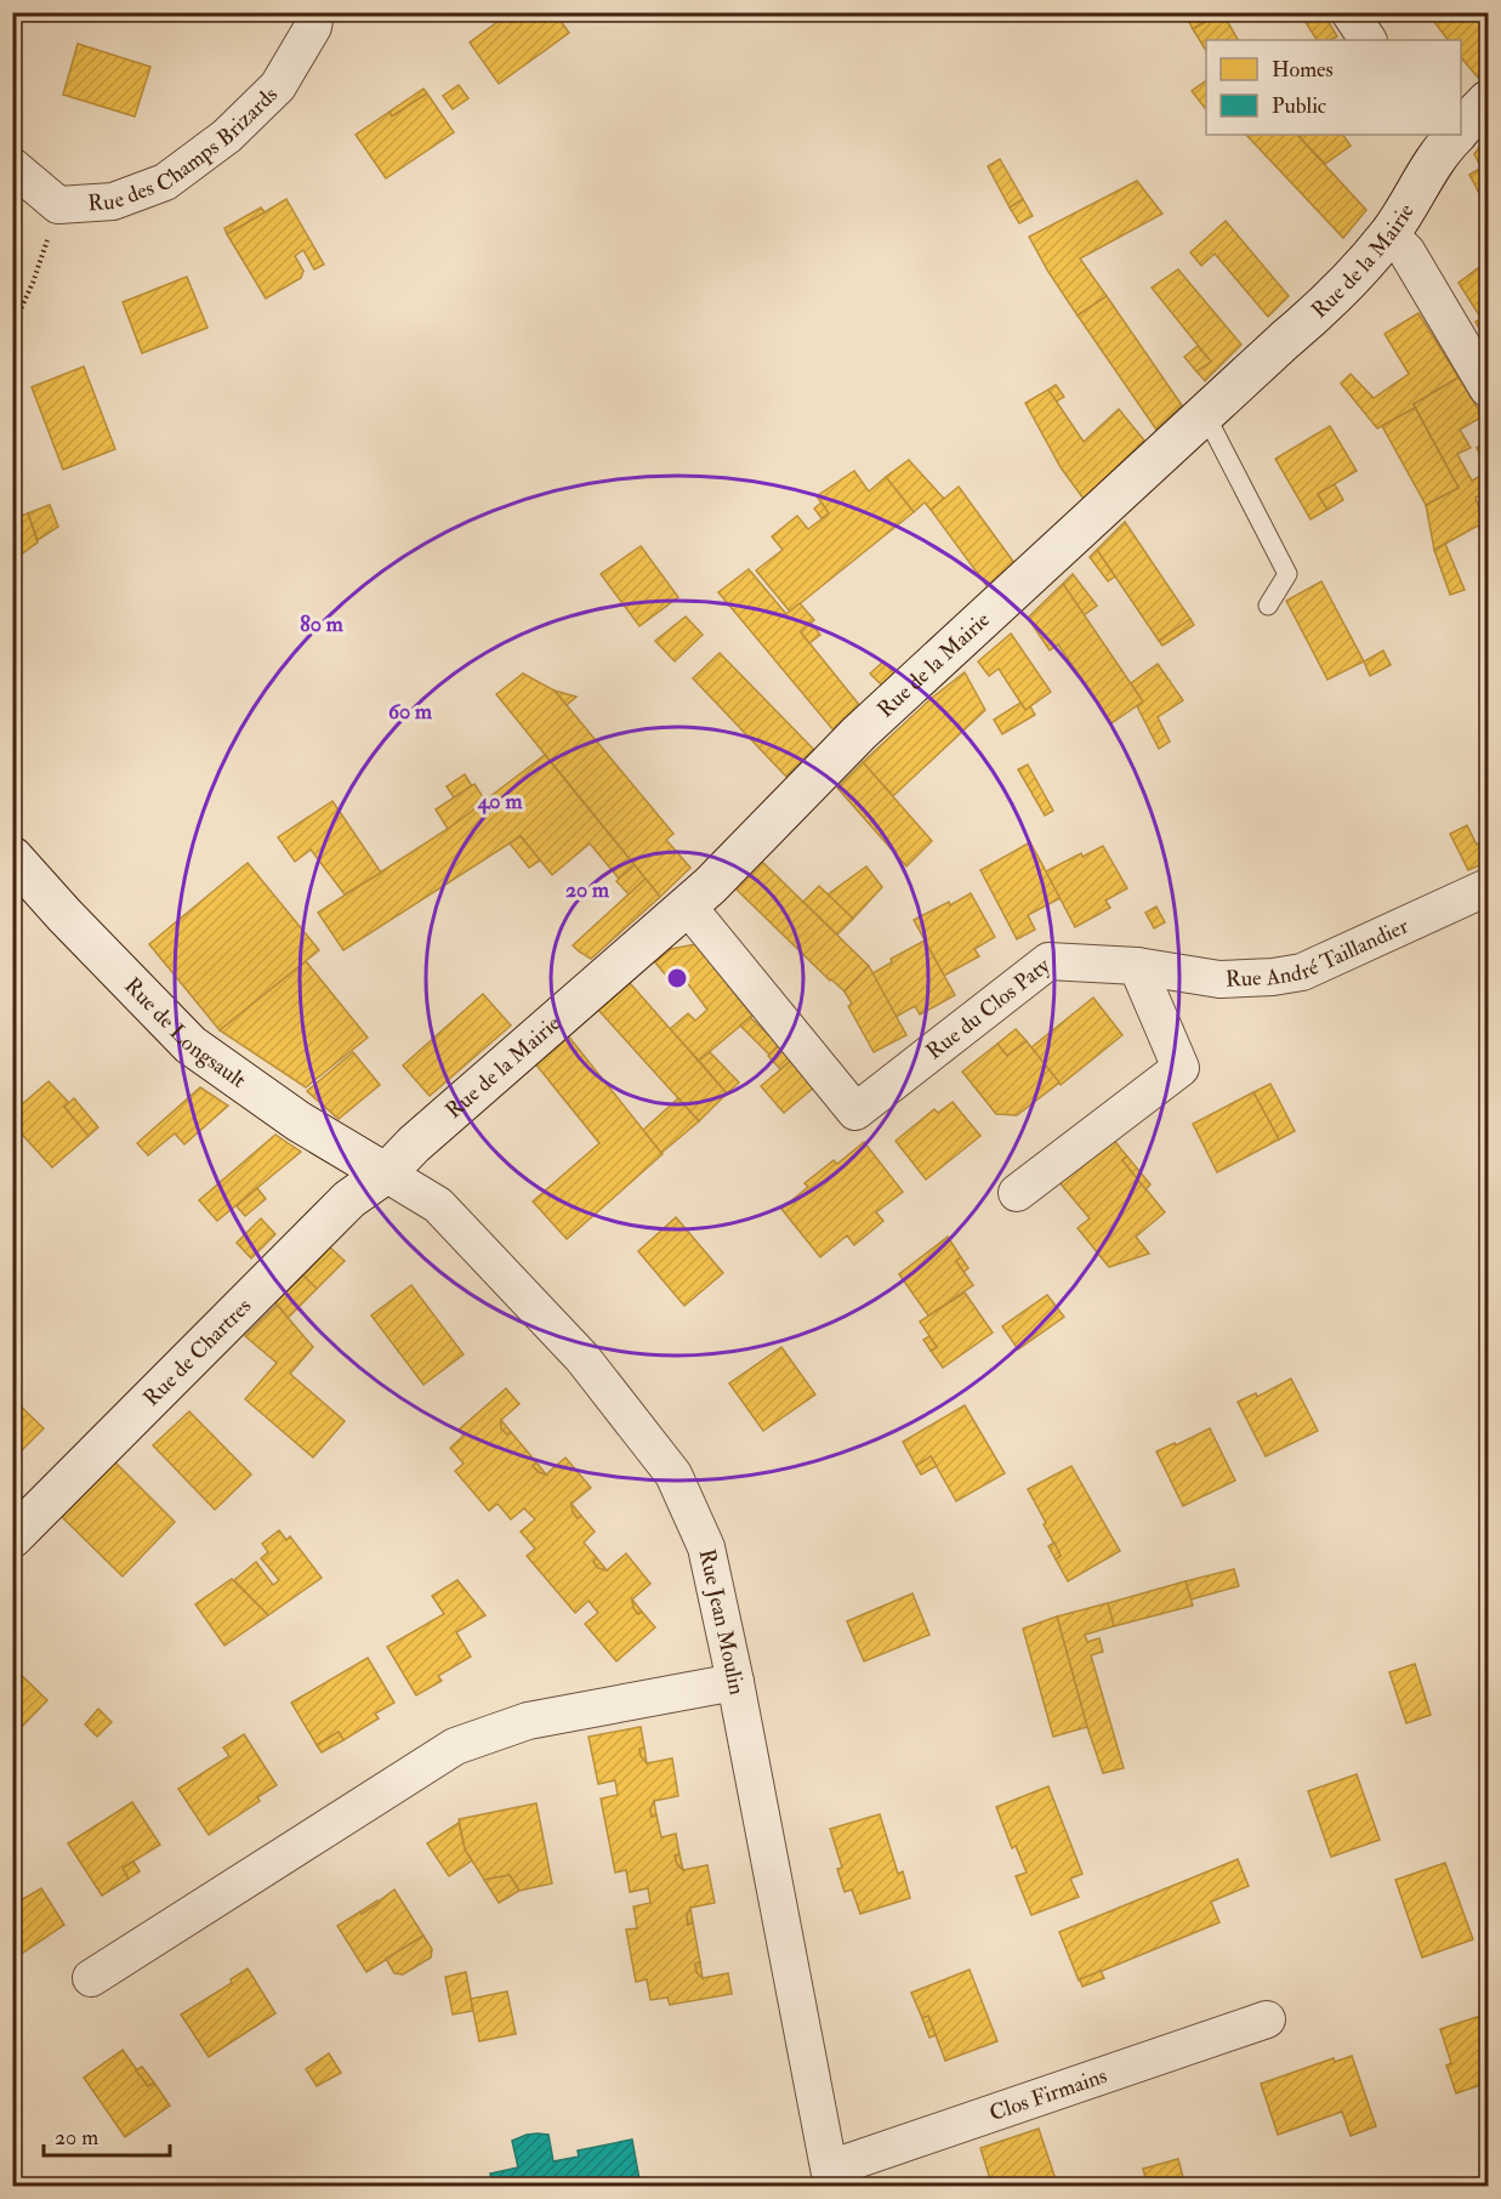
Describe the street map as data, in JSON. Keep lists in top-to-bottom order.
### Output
{
  "streets": {
    "street": [
      "Rue des Champs Brizards",
      "Rue de la Mairie",
      "Rue André Taillandier",
      "Rue du Clos Paty",
      "Rue de Longsault",
      "Rue de Chartres",
      "Rue Jean Moulin",
      "Clos Firmains"
    ]
  },
  "crossings": [
    ["Rue de la Mairie", "Rue du Clos Paty"],
    ["Rue de la Mairie", "Rue de Longsault"],
    ["Rue de la Mairie", "Rue de Chartres"],
    ["Rue de la Mairie", "Rue Jean Moulin"],
    ["Rue André Taillandier", "Rue du Clos Paty"],
    ["Rue de Longsault", "Rue de Chartres"],
    ["Rue de Longsault", "Rue Jean Moulin"],
    ["Rue de Chartres", "Rue Jean Moulin"],
    ["Rue Jean Moulin", "Clos Firmains"]
  ],
  "legend": ["Homes", "Public"],
  "scale_bar": "20 m",
  "rings": [
    "80 m",
    "60 m",
    "40 m",
    "20 m"
  ]
}
